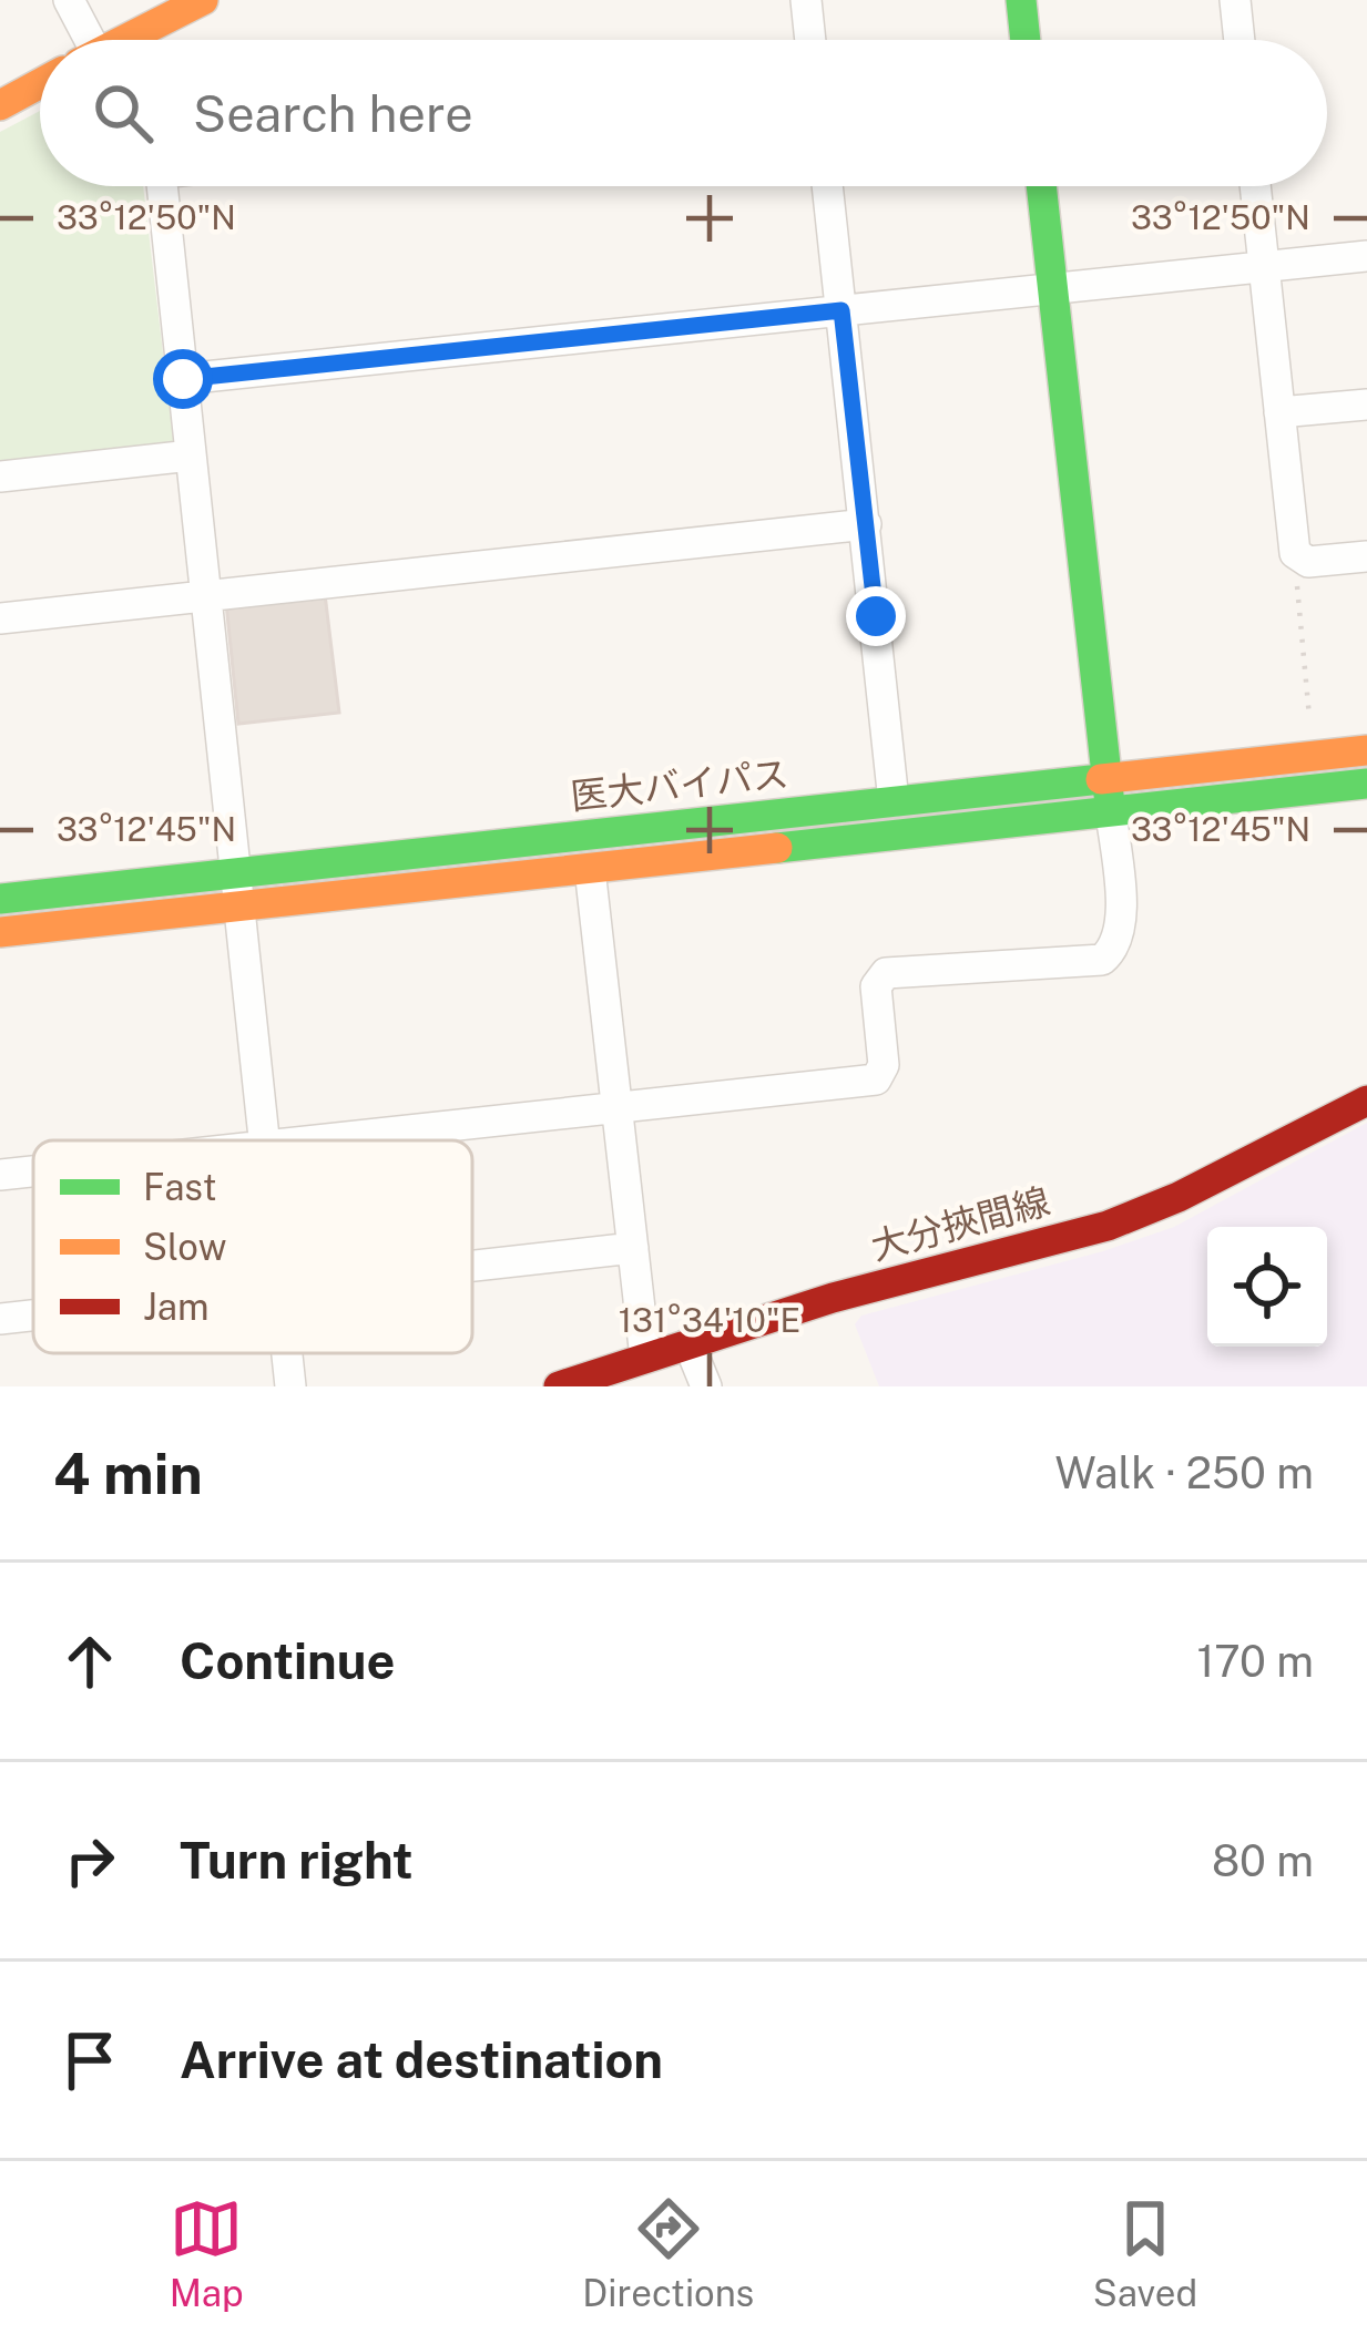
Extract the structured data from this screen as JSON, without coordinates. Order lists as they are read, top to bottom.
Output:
{
  "streets": {
    "main road": ["医大バイパス", "大分挾間線"]
  },
  "legend": ["Fast", "Slow", "Jam"],
  "page": {
    "search": "Search here",
    "heading": ["4 min", "Walk · 250 m"],
    "list": [
      ["Continue", "170 m"],
      ["Turn right", "80 m"],
      "Arrive at destination"
    ],
    "nav": ["Map", "Directions", "Saved"]
  },
  "coordinates": ["33°12'50\"N", "33°12'45\"N", "131°34'10\"E"]
}
